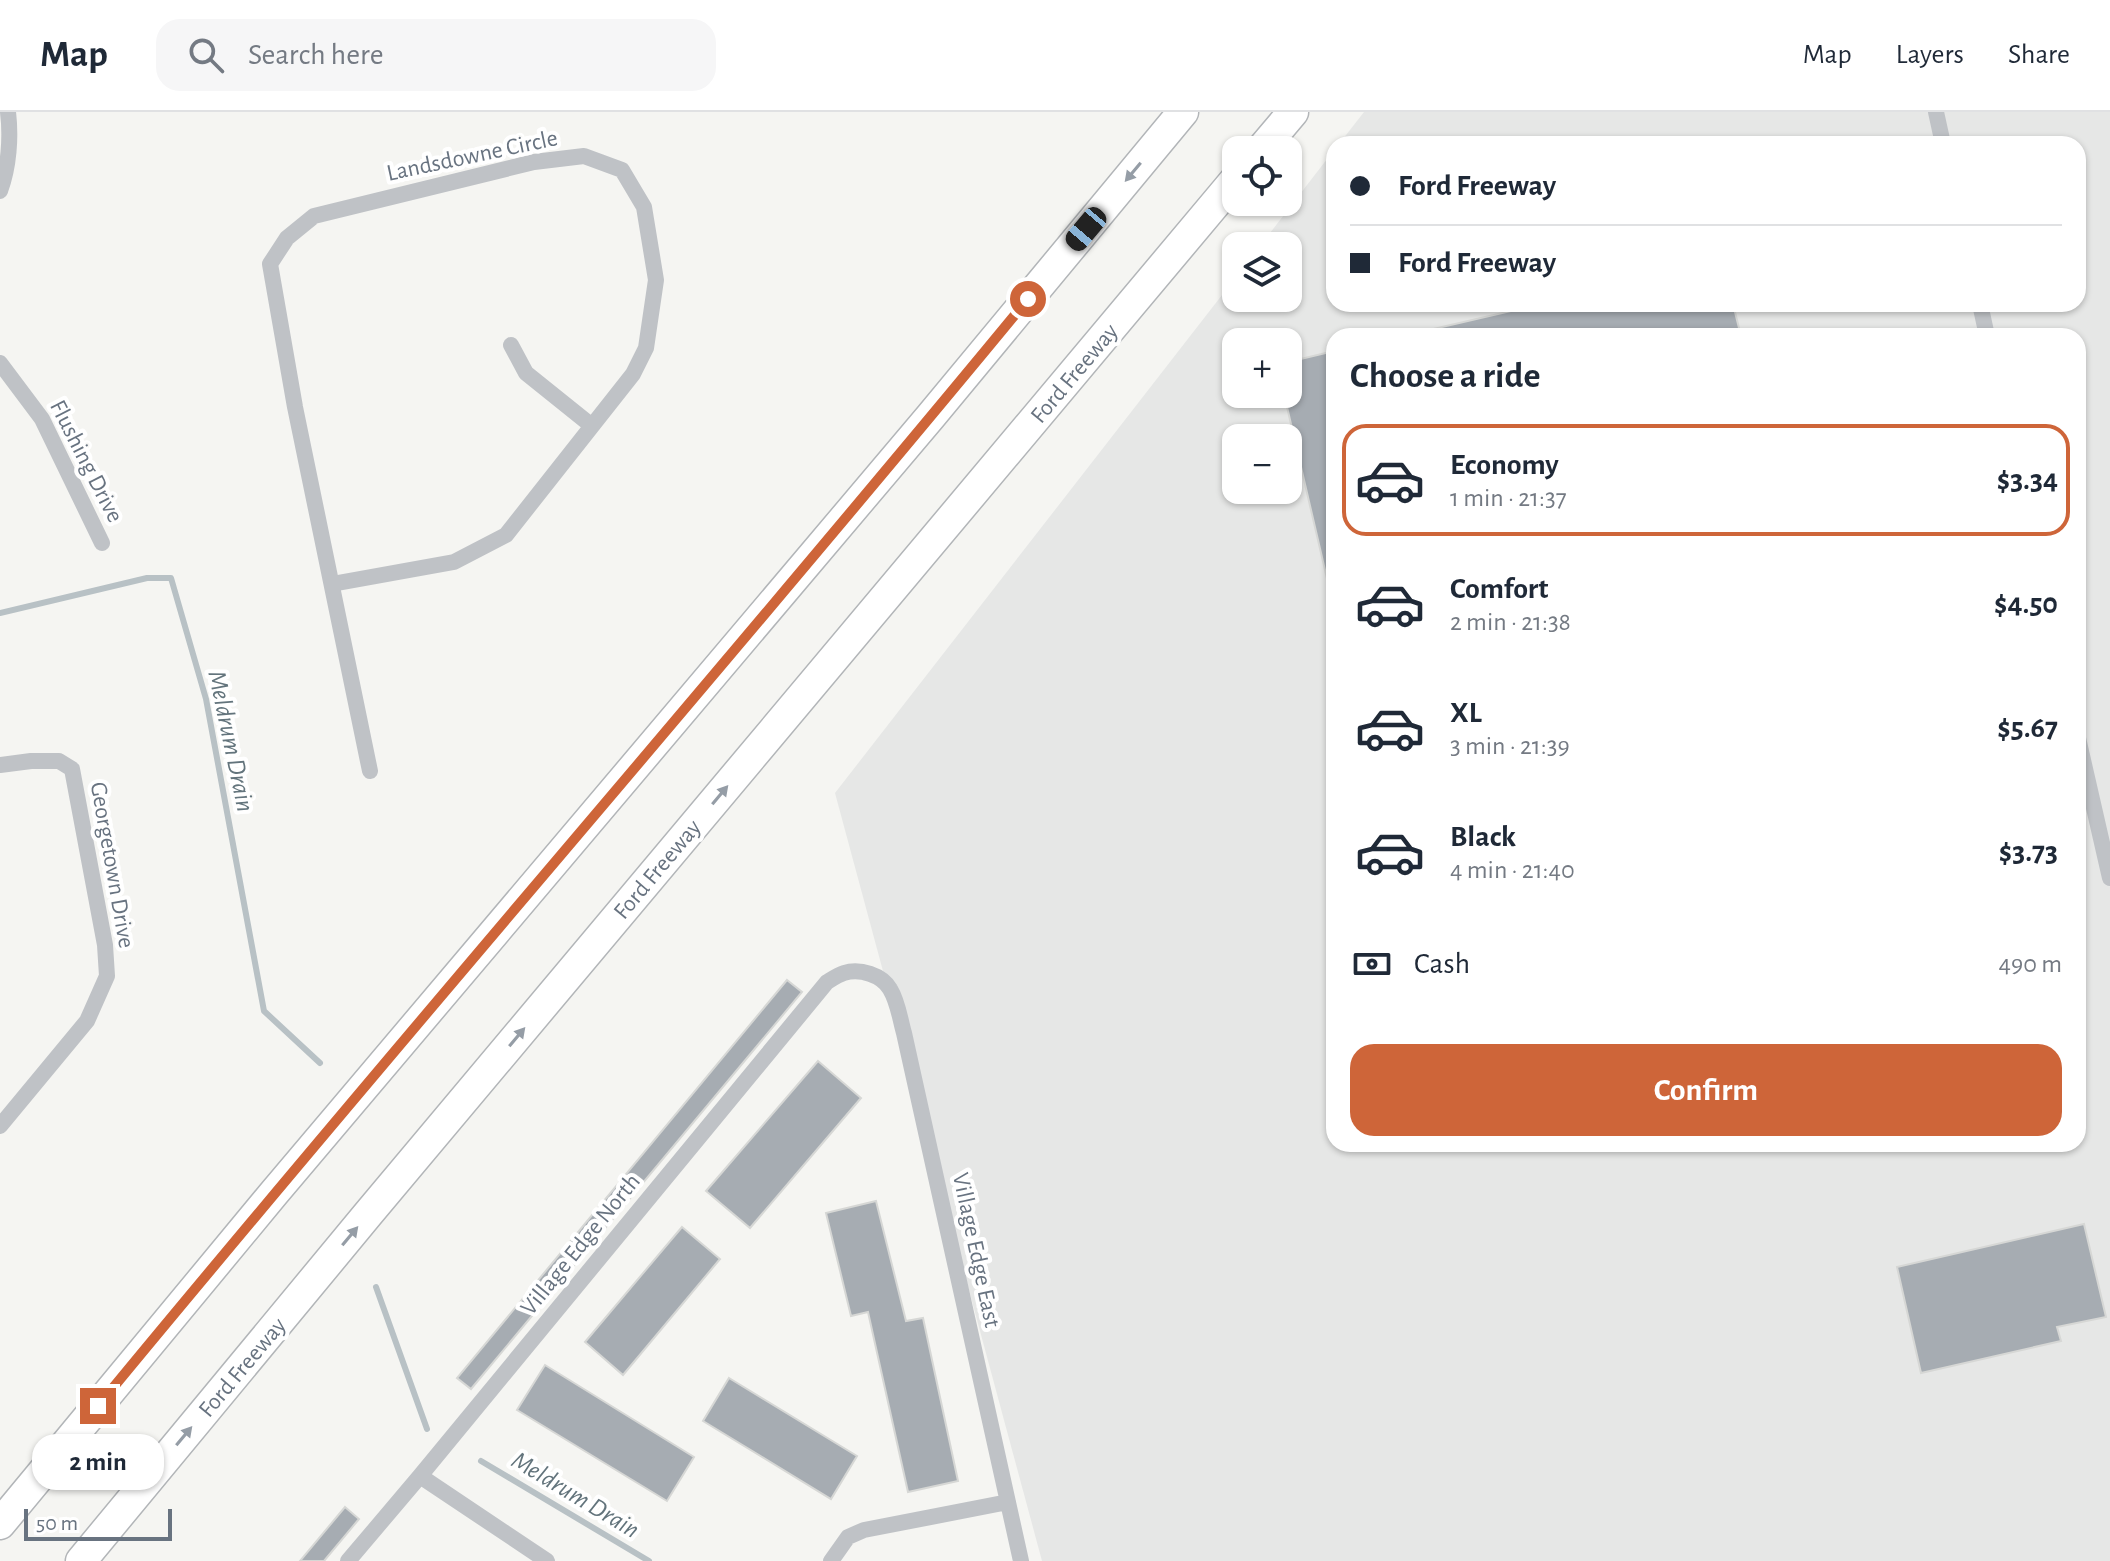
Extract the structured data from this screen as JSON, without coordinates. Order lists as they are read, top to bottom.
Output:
{
  "streets": {
    "highway": ["Ford Freeway"],
    "street": [
      "Landsdowne Circle",
      "Flushing Drive",
      "Georgetown Drive",
      "Village Edge North",
      "Village Edge East"
    ]
  },
  "crossings": [
    ["Village Edge North", "Village Edge East"]
  ],
  "water": ["Meldrum Drain"],
  "scale_bar": "50 m",
  "page": {
    "header": "Map",
    "search": "Search here",
    "nav": ["Map", "Layers", "Share"],
    "map_buttons": ["+", "−"],
    "banner": ["Ford Freeway", "Ford Freeway"],
    "heading": "Choose a ride",
    "list": [
      {
        "name": "Economy",
        "note": "1 min · 21:37",
        "value": "$3.34"
      },
      {
        "name": "Comfort",
        "note": "2 min · 21:38",
        "value": "$4.50"
      },
      {
        "name": "XL",
        "note": "3 min · 21:39",
        "value": "$5.67"
      },
      {
        "name": "Black",
        "note": "4 min · 21:40",
        "value": "$3.73"
      }
    ],
    "pay": ["Cash", "490 m"],
    "buttons": "Confirm",
    "bubble": "2 min",
    "scale": "50 m"
  }
}
